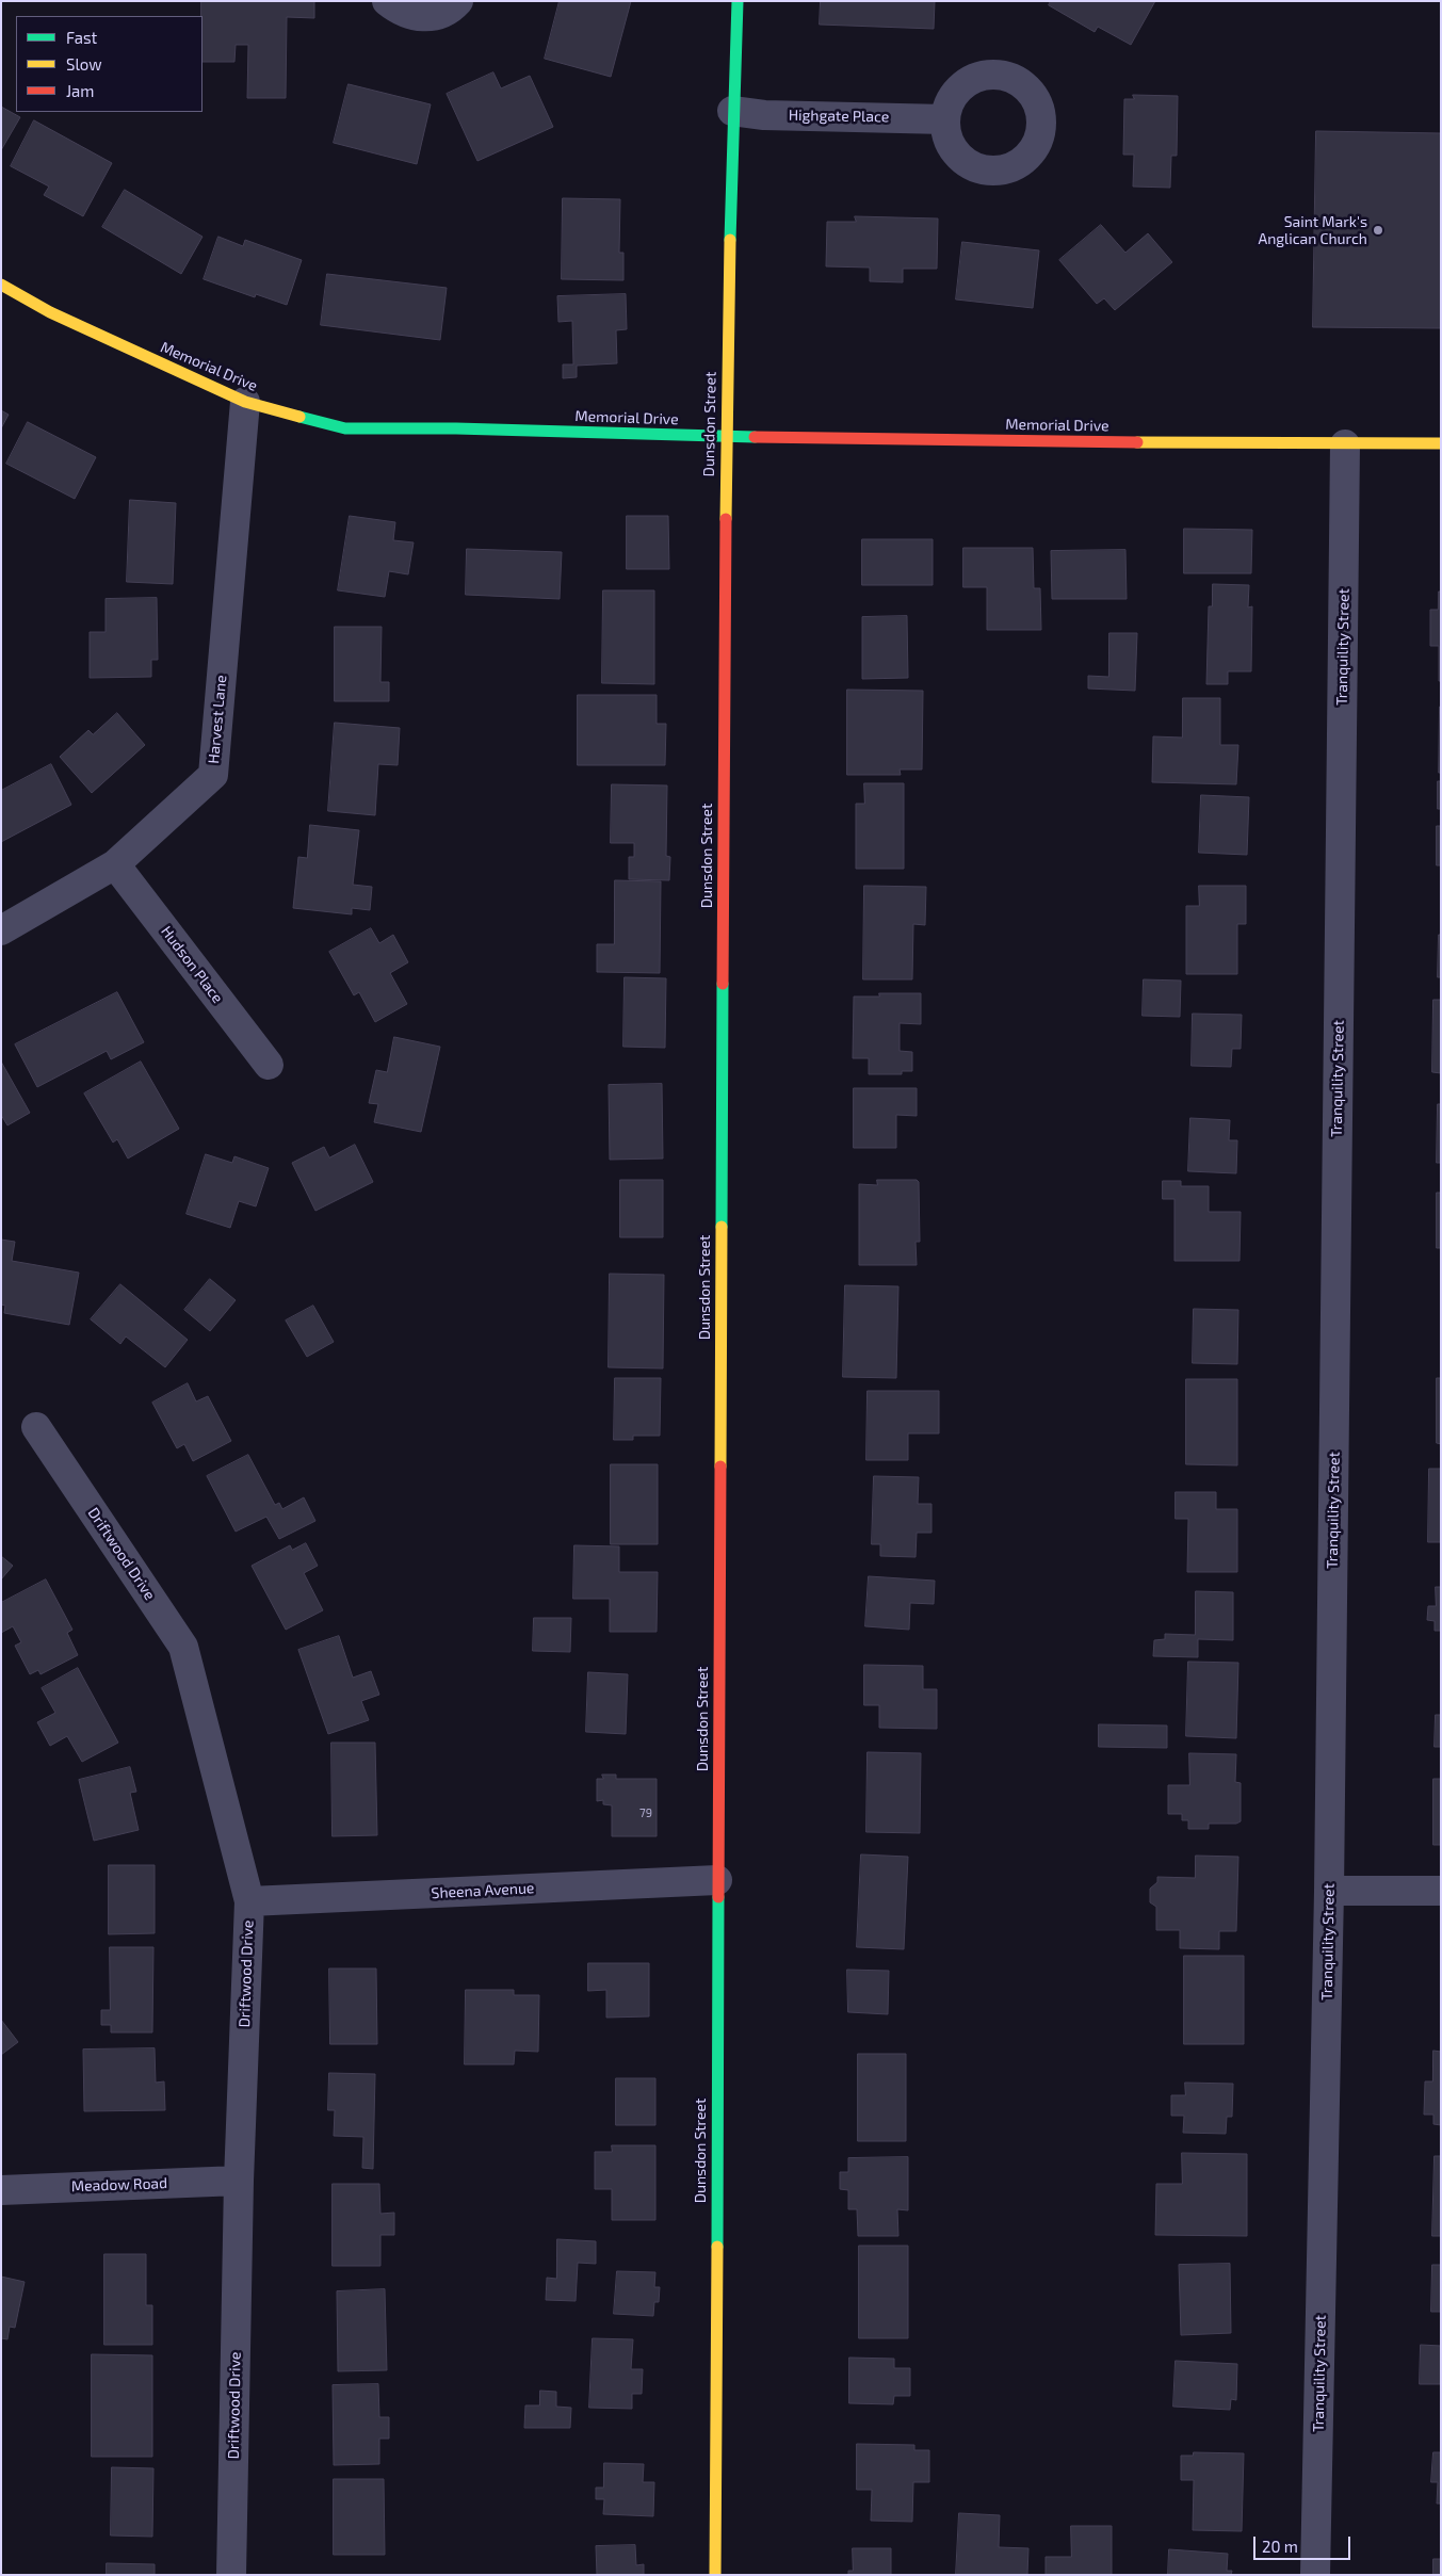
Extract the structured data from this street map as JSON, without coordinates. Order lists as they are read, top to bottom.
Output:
{
  "streets": {
    "main road": ["Memorial Drive", "Dunsdon Street"],
    "street": [
      "Highgate Place",
      "Tranquility Street",
      "Harvest Lane",
      "Hudson Place",
      "Driftwood Drive",
      "Sheena Avenue",
      "Meadow Road"
    ]
  },
  "crossings": [
    ["Highgate Place", "Dunsdon Street"],
    ["Memorial Drive", "Dunsdon Street"],
    ["Memorial Drive", "Tranquility Street"],
    ["Memorial Drive", "Harvest Lane"],
    ["Dunsdon Street", "Sheena Avenue"],
    ["Harvest Lane", "Hudson Place"],
    ["Driftwood Drive", "Sheena Avenue"],
    ["Driftwood Drive", "Meadow Road"]
  ],
  "places": ["Saint Mark's Anglican Church"],
  "house_numbers": ["79"],
  "legend": ["Fast", "Slow", "Jam"],
  "scale_bar": "20 m"
}
